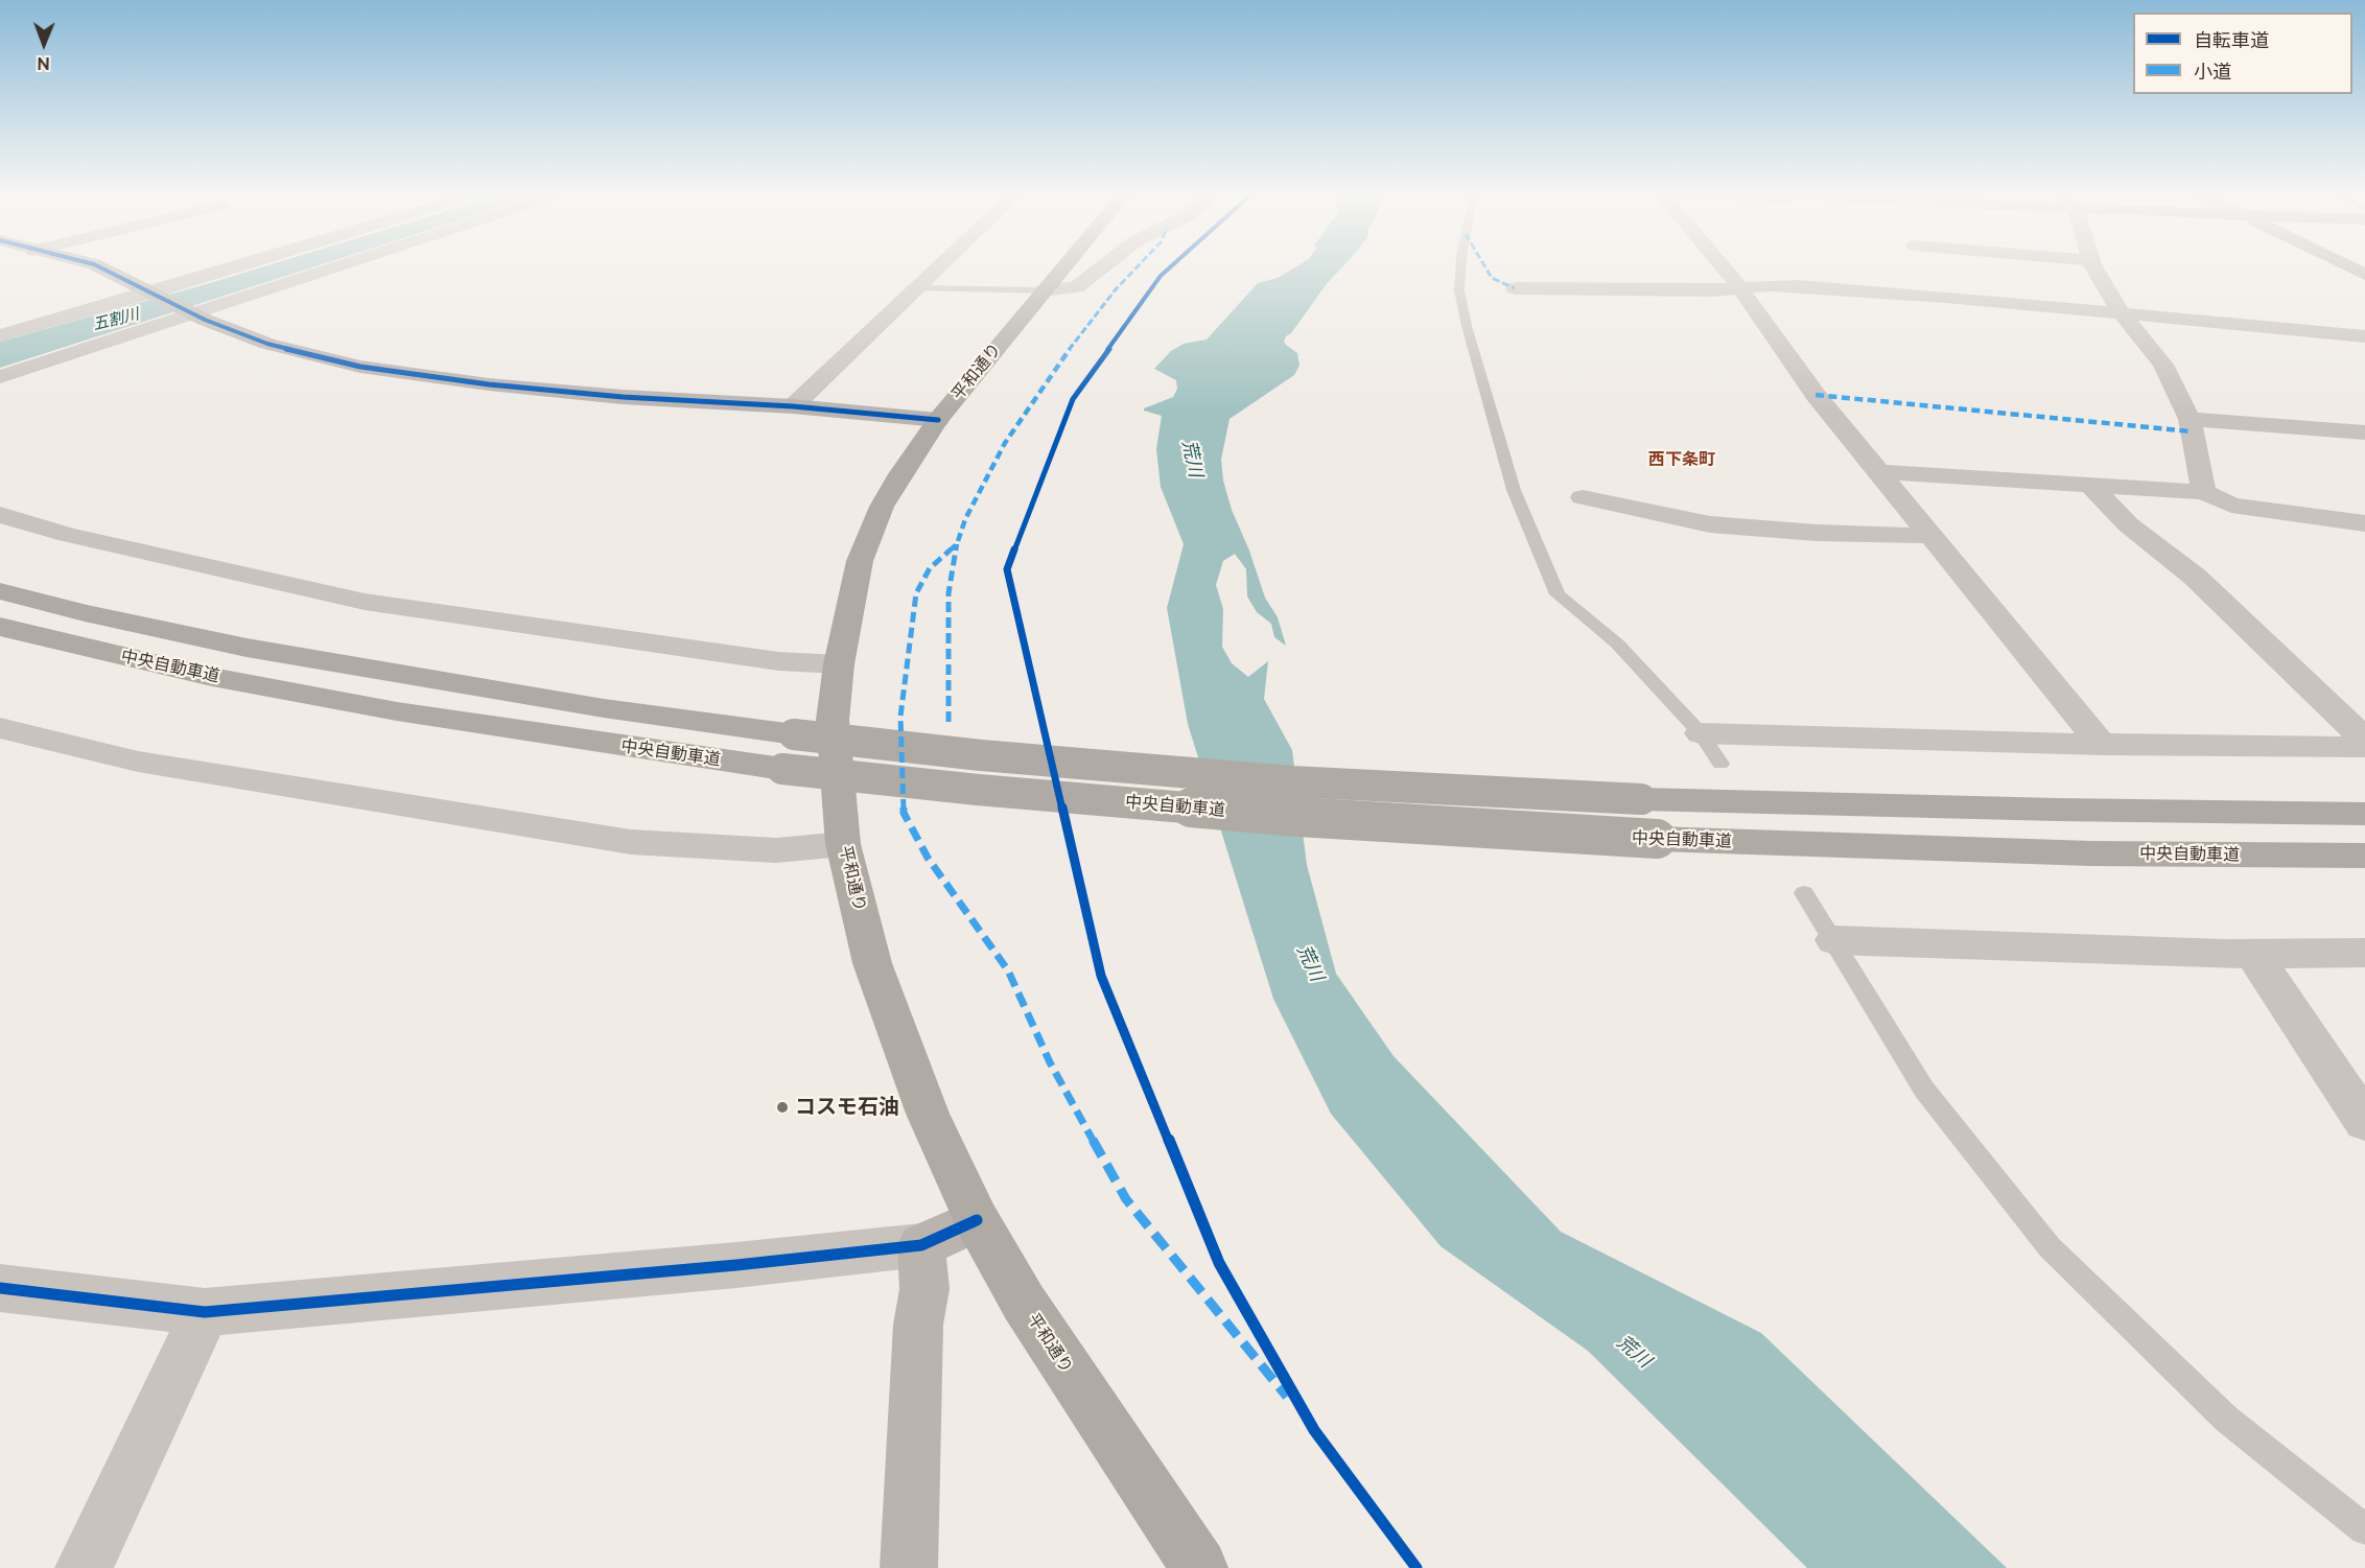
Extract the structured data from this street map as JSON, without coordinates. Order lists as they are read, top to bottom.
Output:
{
  "streets": {
    "highway": ["平和通り", "中央自動車道"]
  },
  "districts": ["西下条町"],
  "water": ["五割川", "荒川"],
  "places": ["コスモ石油"],
  "legend": ["自転車道", "小道"],
  "north": "bottom"
}
